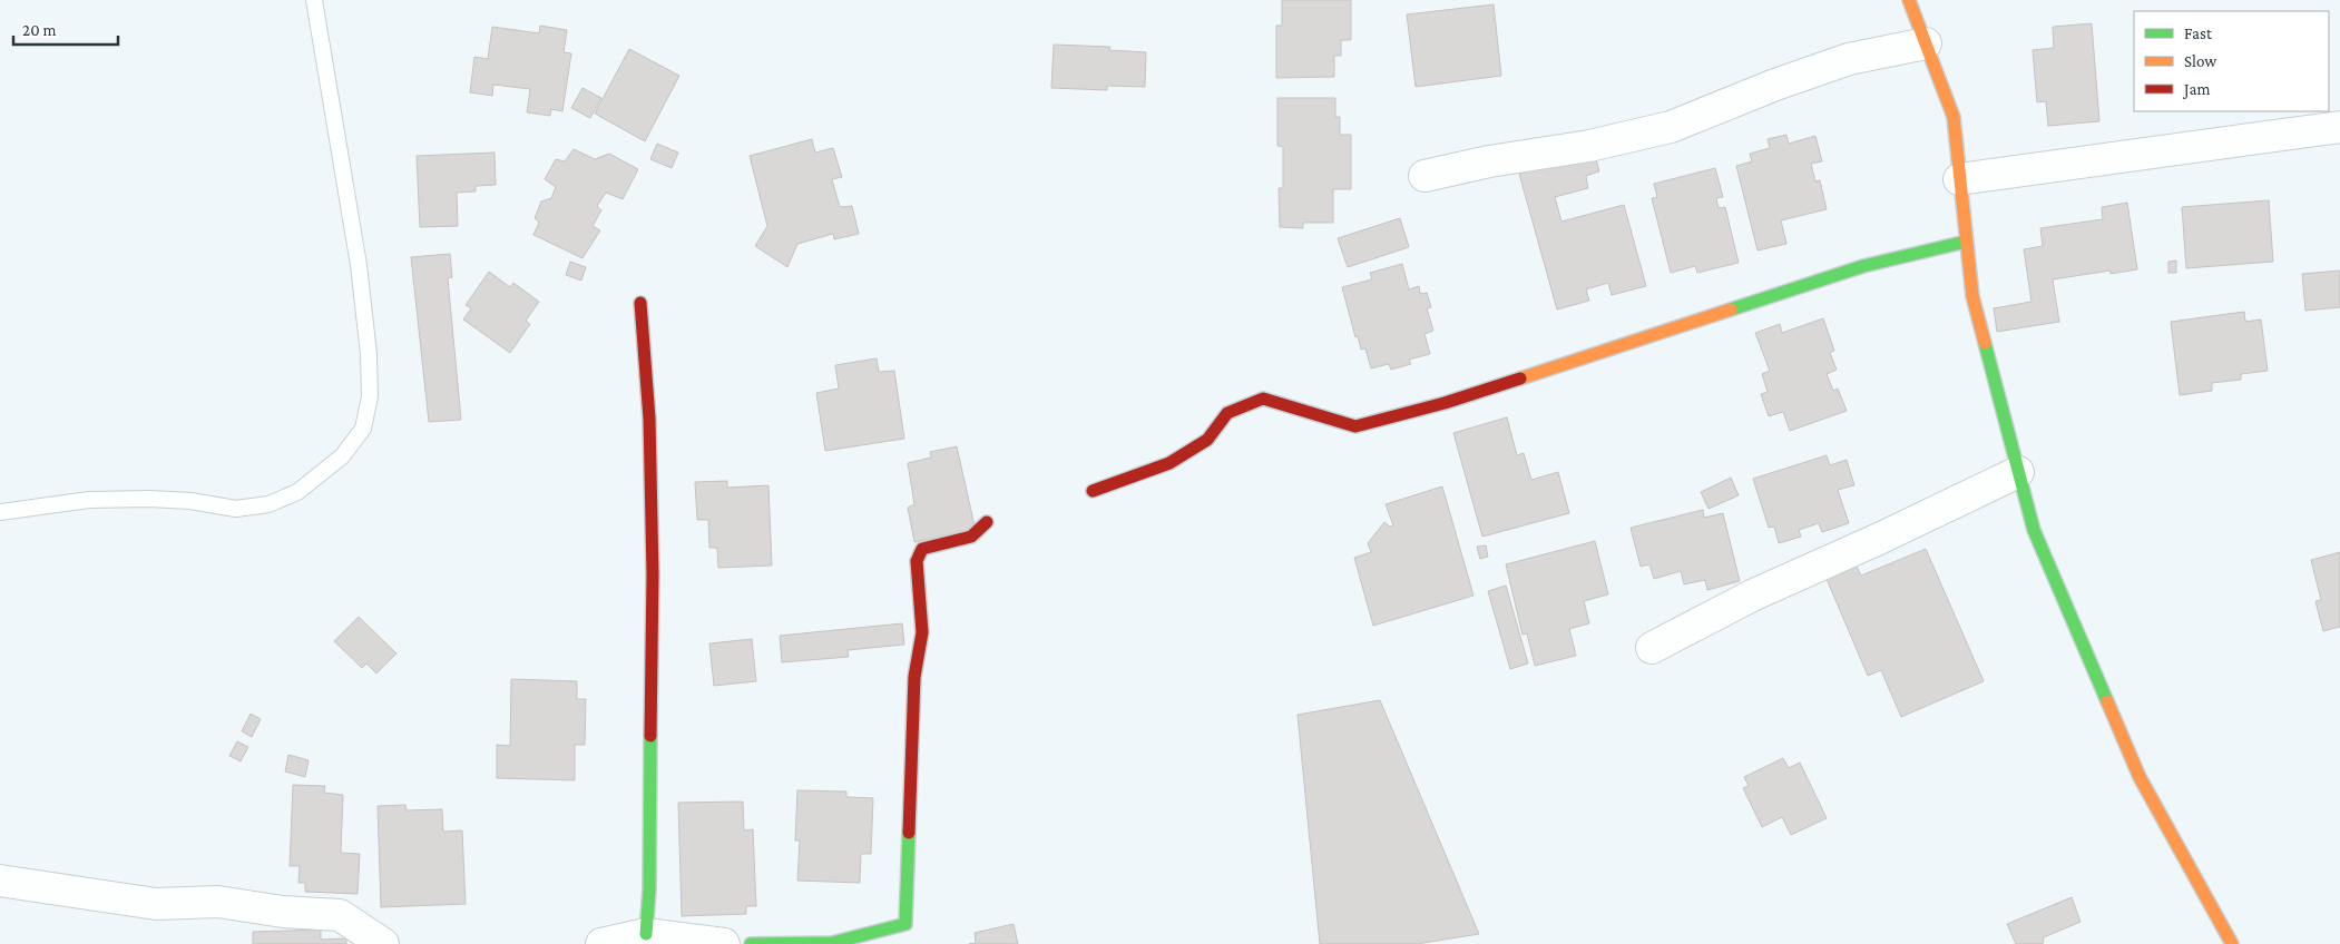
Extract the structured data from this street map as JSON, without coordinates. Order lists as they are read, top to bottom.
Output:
{
  "legend": ["Fast", "Slow", "Jam"],
  "scale_bar": "20 m"
}
